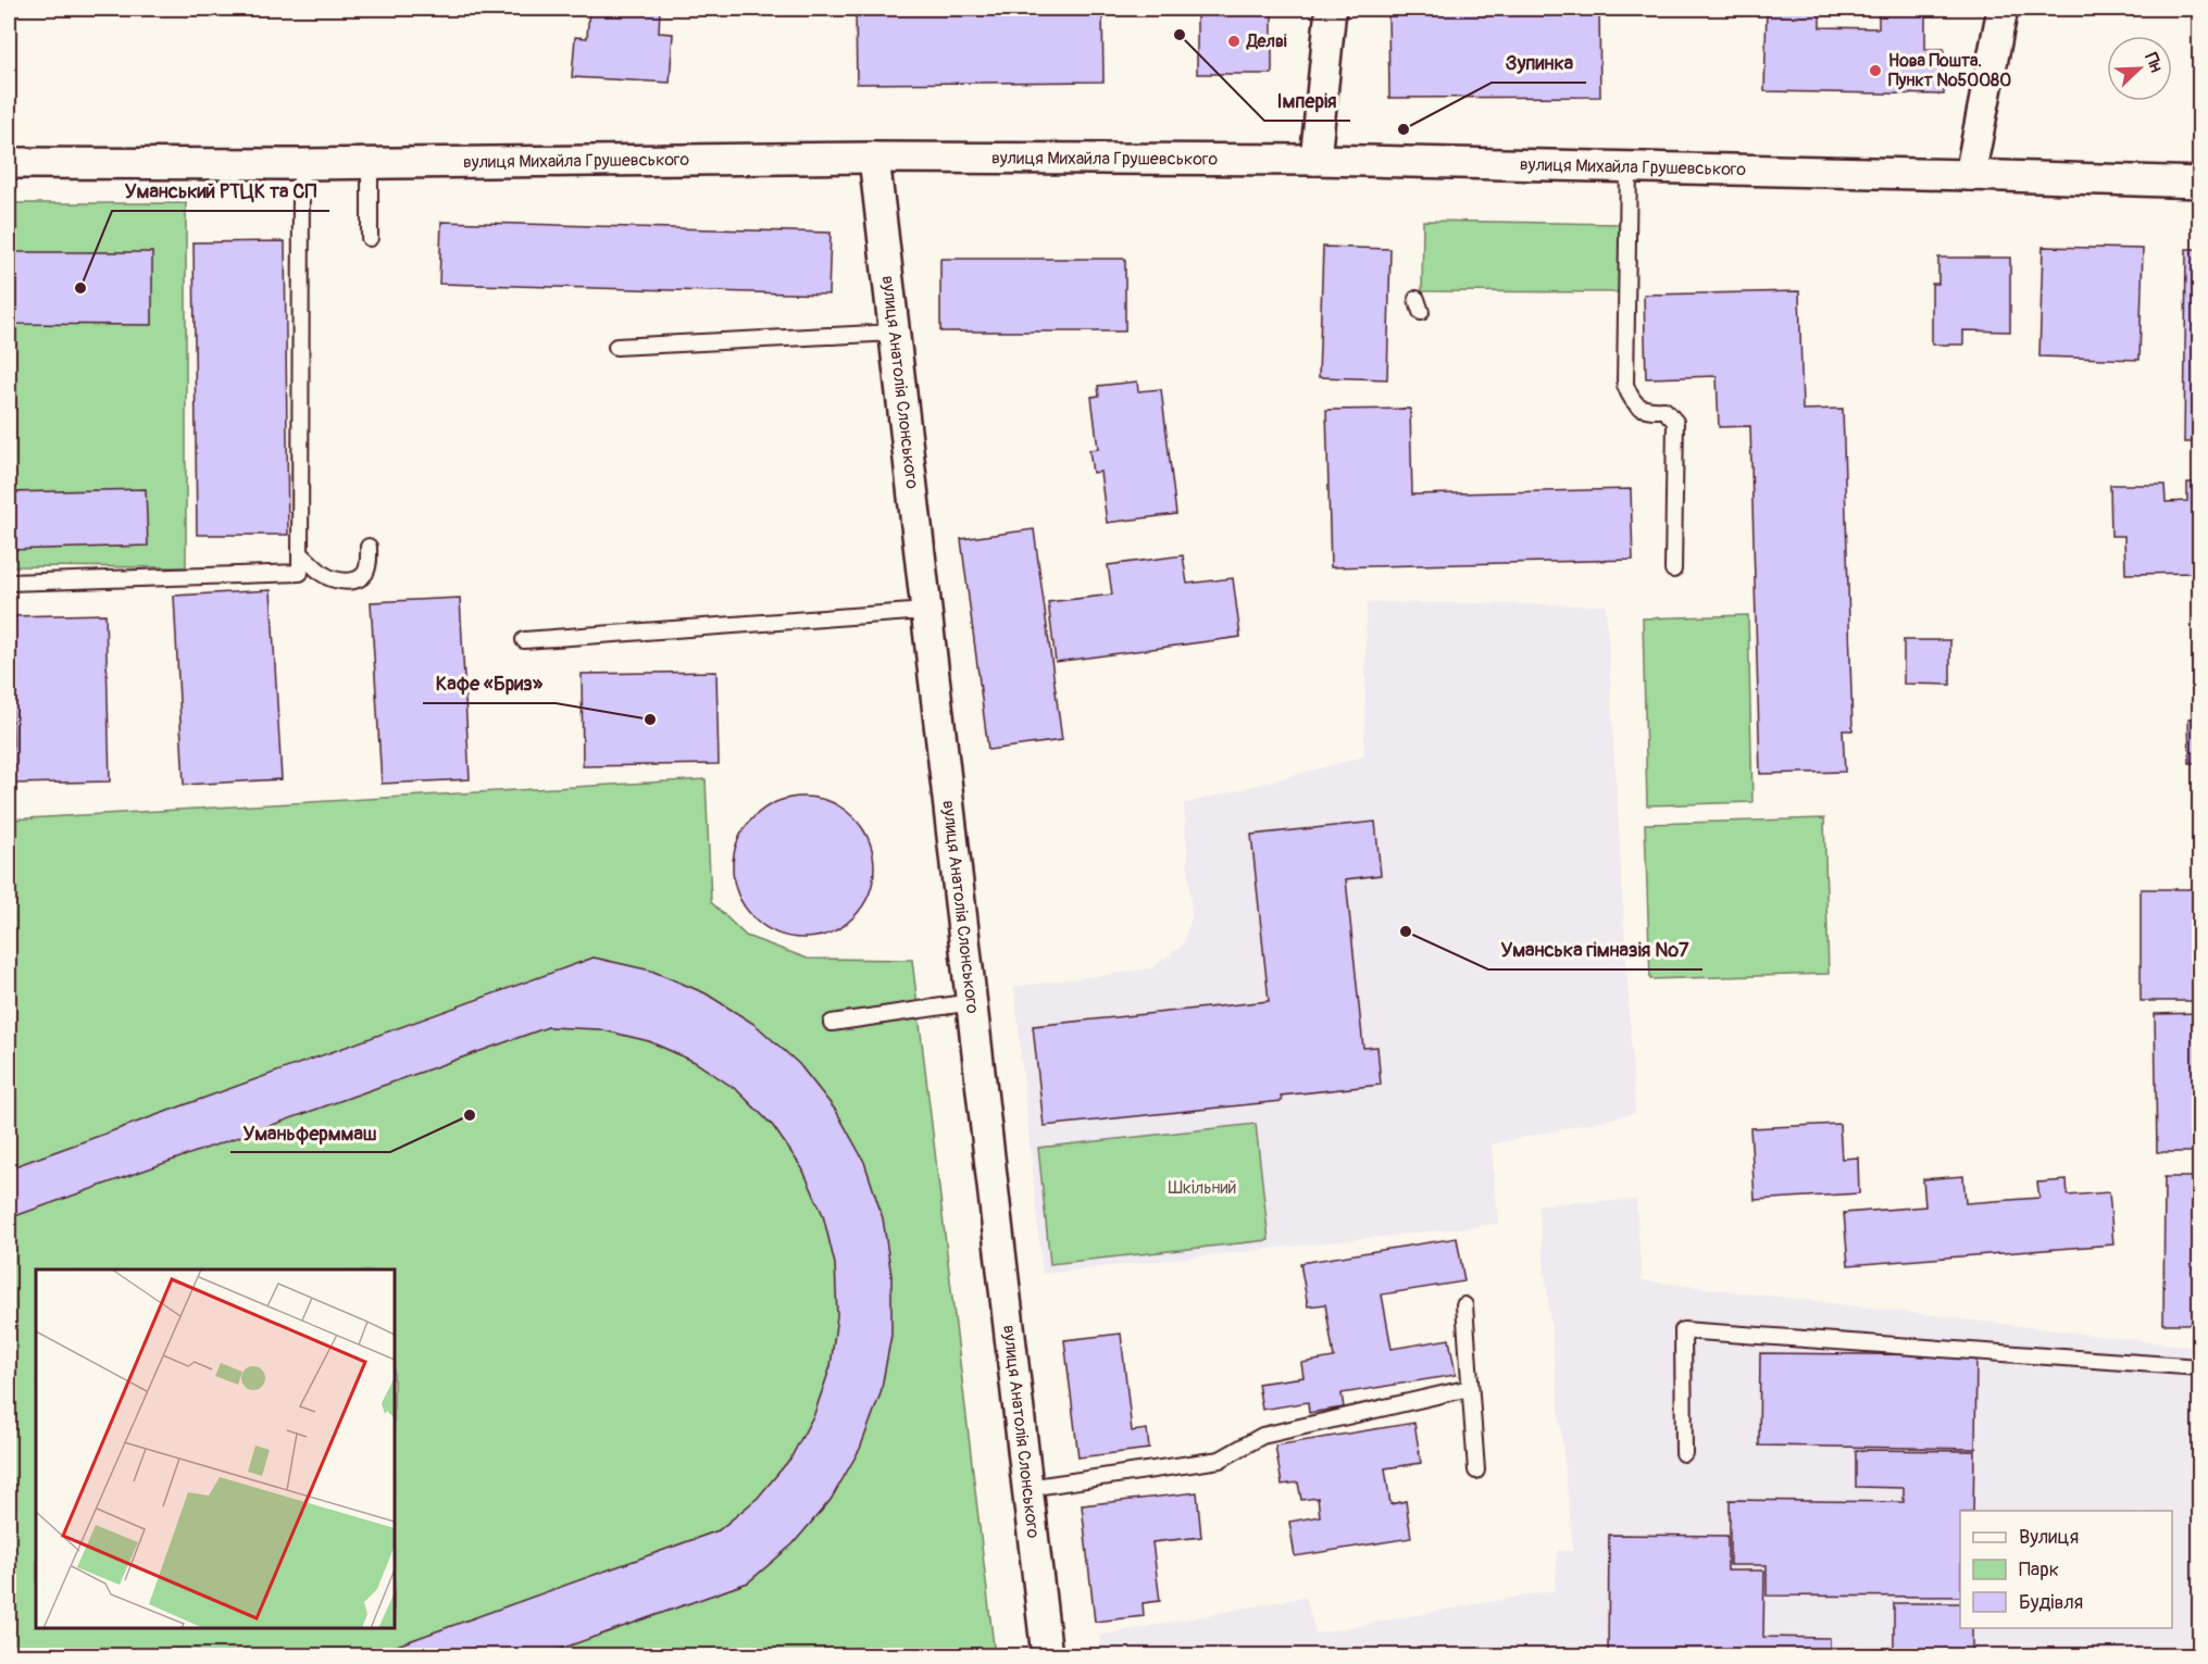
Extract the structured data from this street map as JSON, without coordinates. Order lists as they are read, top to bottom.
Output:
{
  "streets": {
    "street": ["вулиця Михайла Грушевського", "вулиця Анатолія Слонського"]
  },
  "crossings": [
    ["вулиця Михайла Грушевського", "вулиця Анатолія Слонського"]
  ],
  "parks": ["Шкільний"],
  "places": [
    "Імперія",
    "Делві",
    "Нова Пошта. Пункт №50080",
    "Зупинка",
    "Уманський РТЦК та СП",
    "Кафе «Бриз»",
    "Уманська гімназія №7",
    "Уманьферммаш"
  ],
  "legend": ["Вулиця", "Парк", "Будівля"],
  "north": "top right"
}
